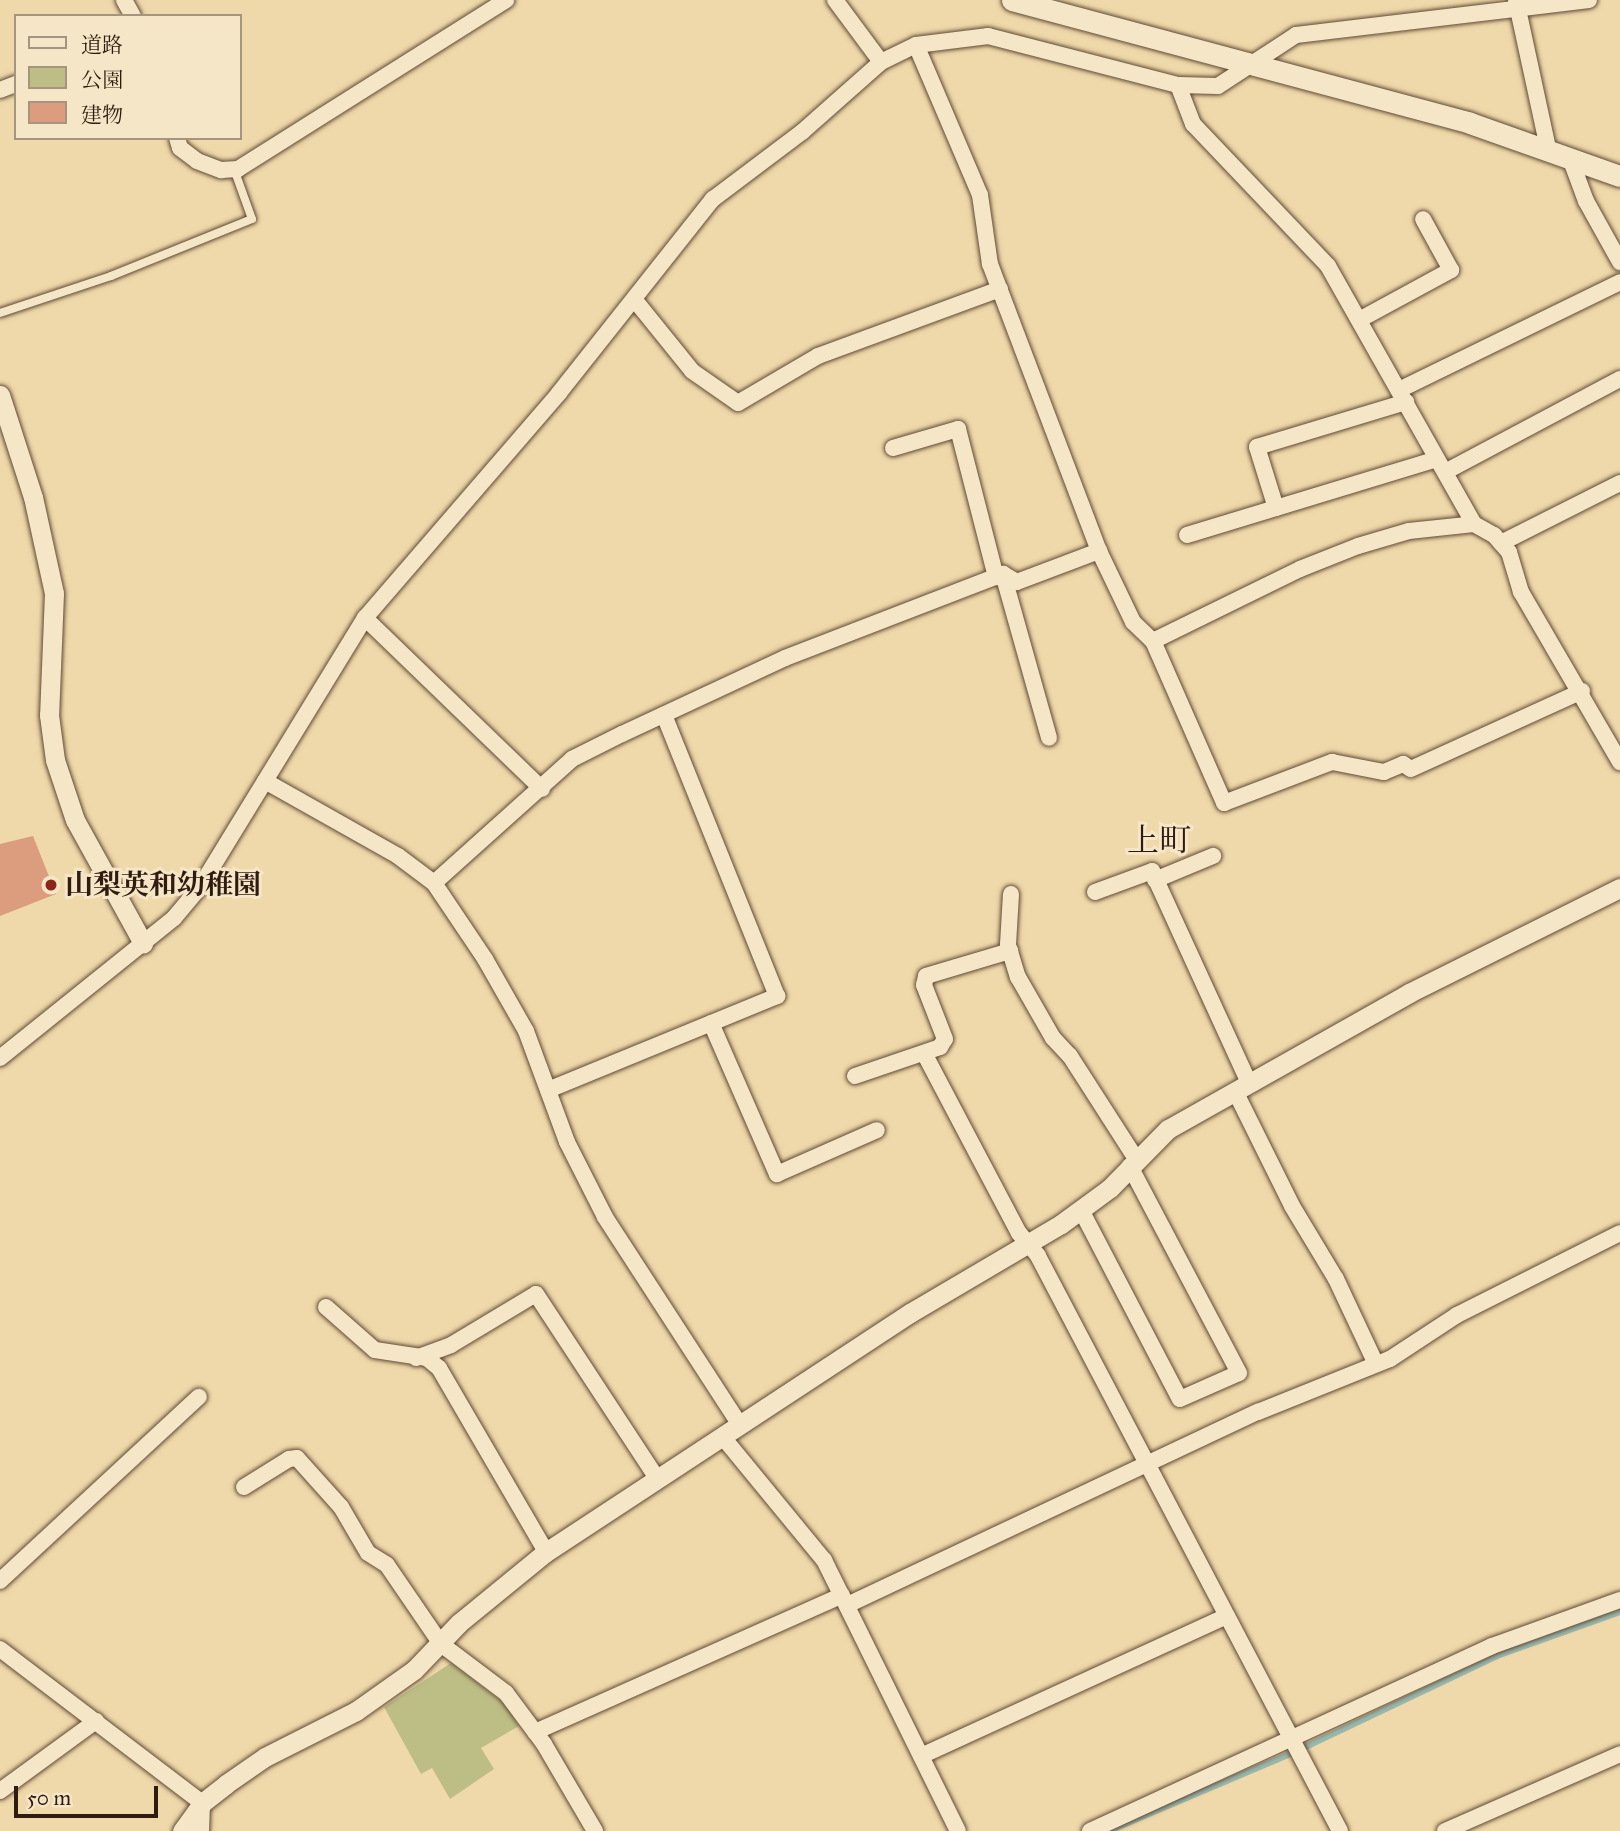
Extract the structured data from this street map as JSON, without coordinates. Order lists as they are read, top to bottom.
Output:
{
  "districts": ["上町"],
  "places": ["山梨英和幼稚園"],
  "legend": ["道路", "公園", "建物"],
  "scale_bar": "50 m"
}
